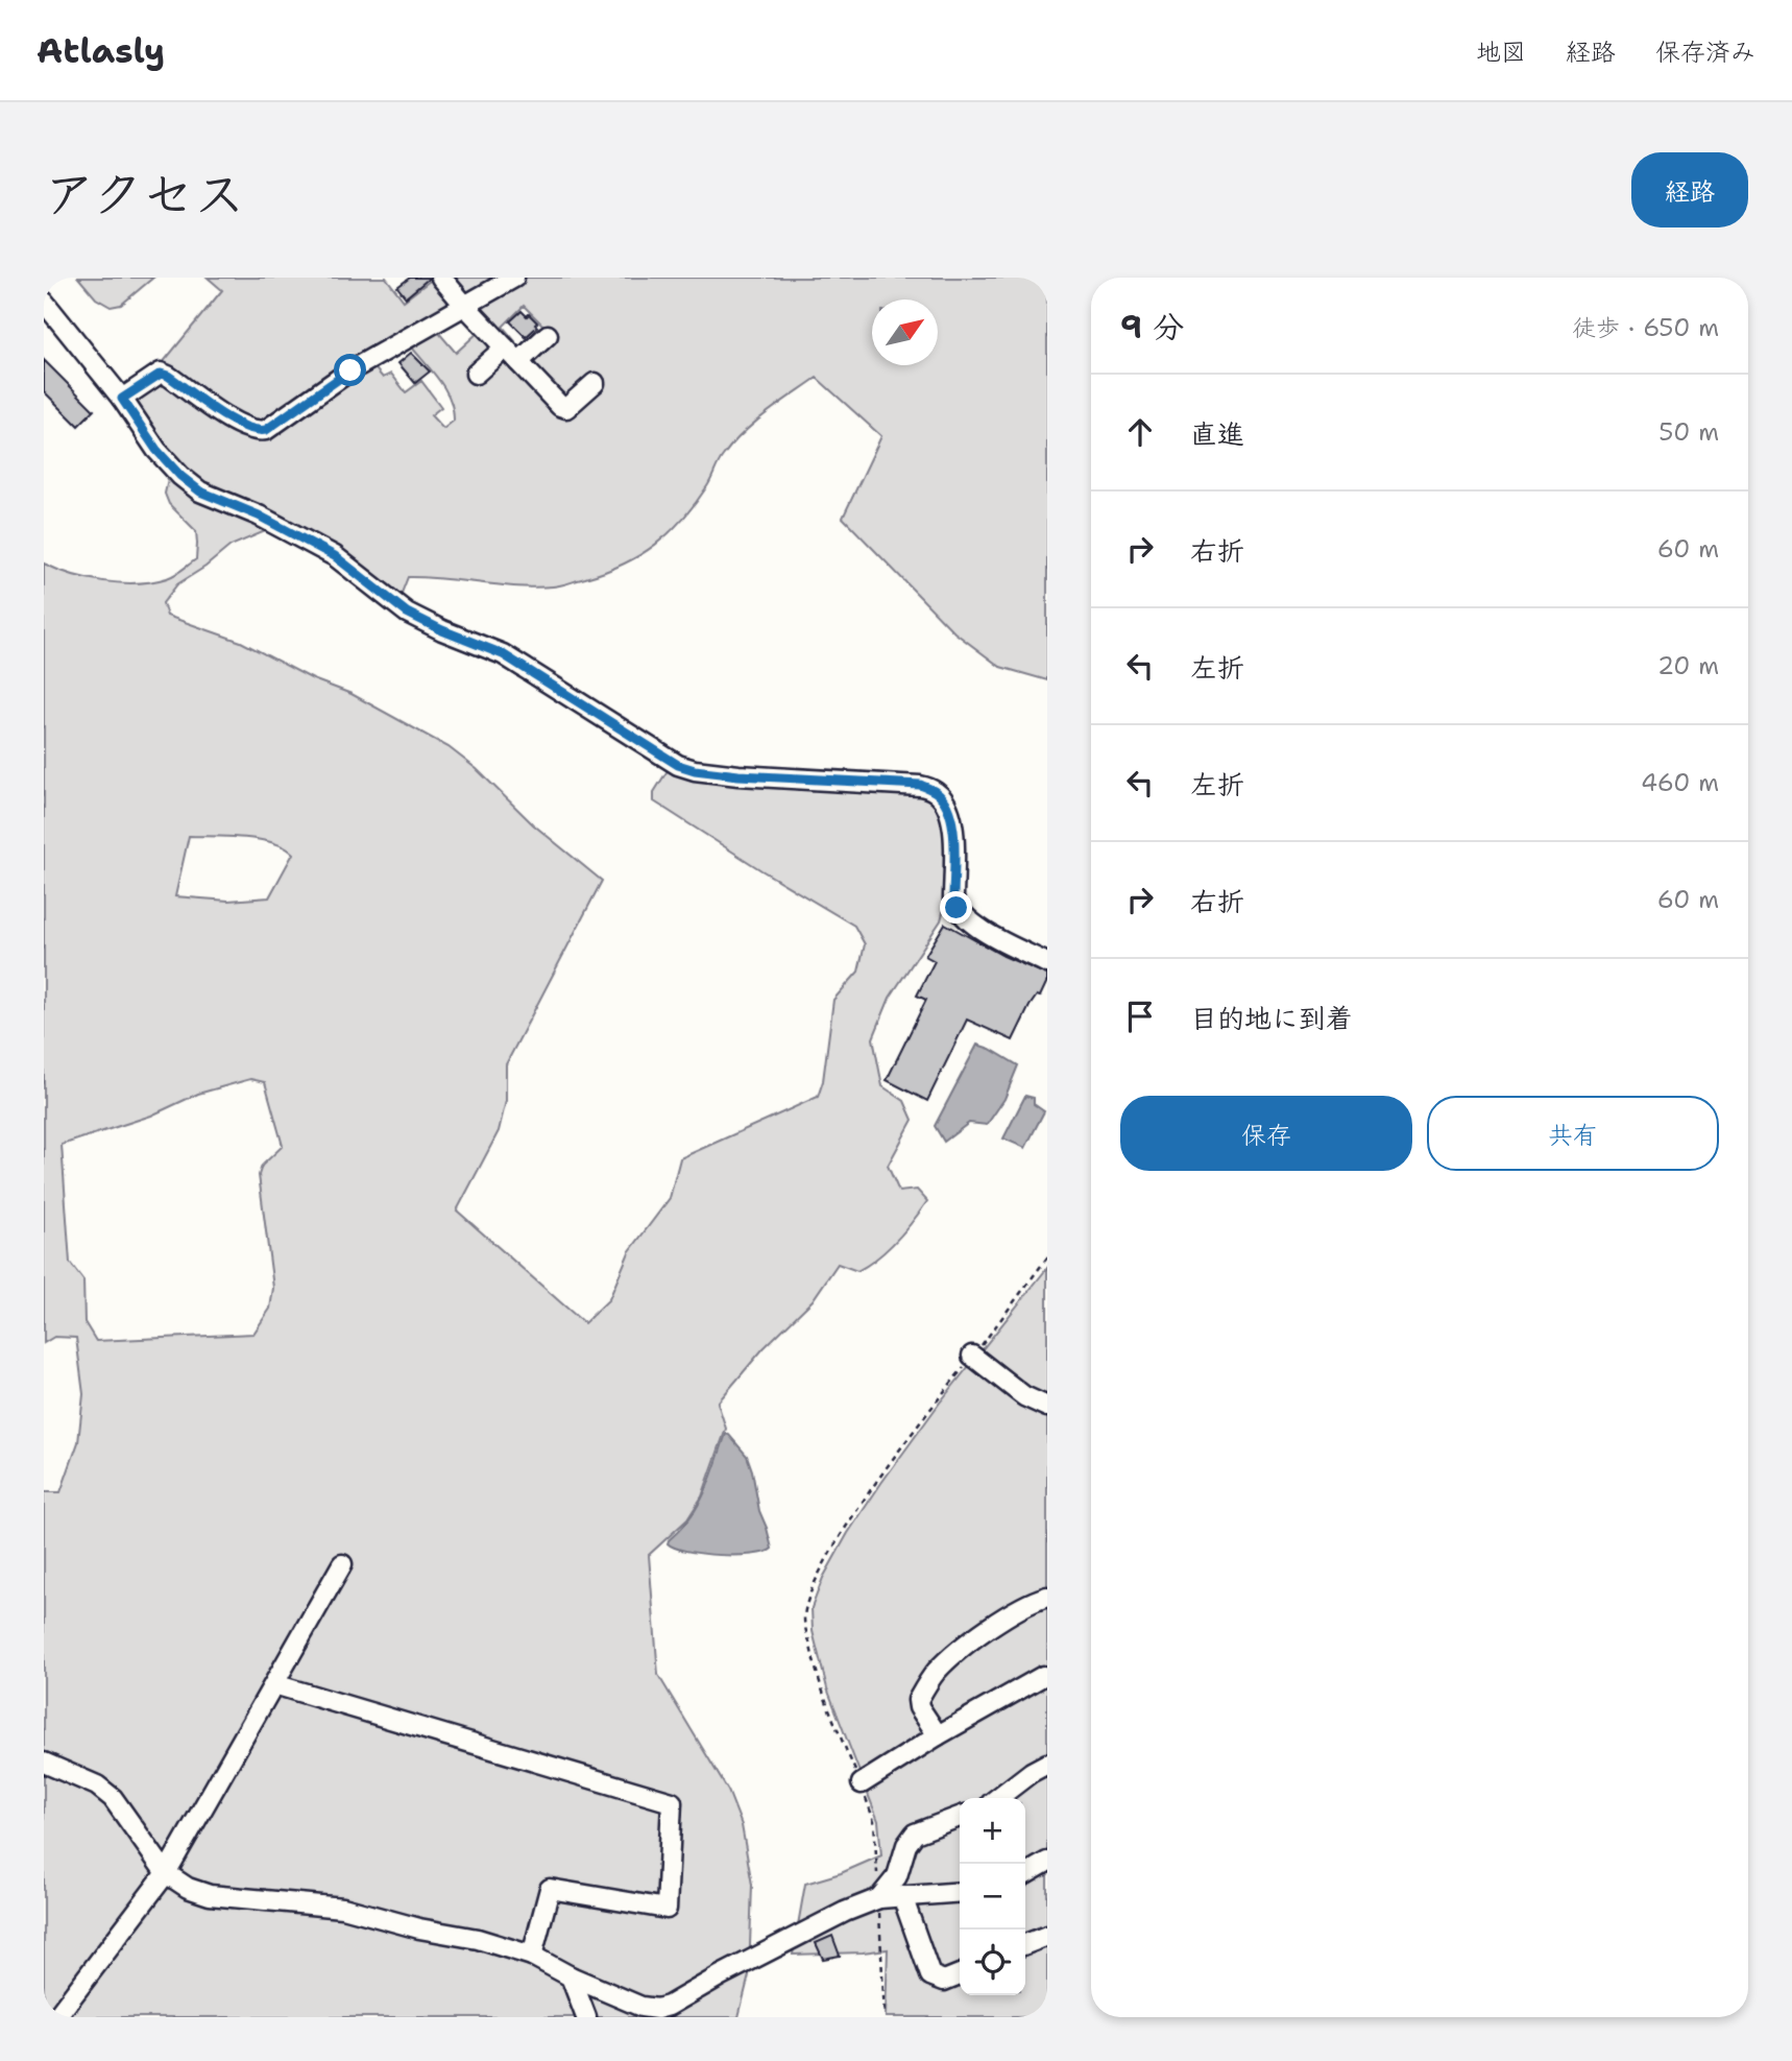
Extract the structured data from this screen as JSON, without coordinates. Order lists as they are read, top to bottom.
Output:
{
  "north": "top right",
  "page": {
    "header": "Atlasly",
    "nav": ["地図", "経路", "保存済み"],
    "title": "アクセス",
    "buttons": [
      "経路",
      ["保存", "共有"]
    ],
    "heading": ["9 分", "徒歩 · 650 m"],
    "list": [
      ["直進", "50 m"],
      ["右折", "60 m"],
      ["左折", "20 m"],
      ["左折", "460 m"],
      ["右折", "60 m"],
      "目的地に到着"
    ],
    "map_buttons": ["+", "−"]
  }
}
